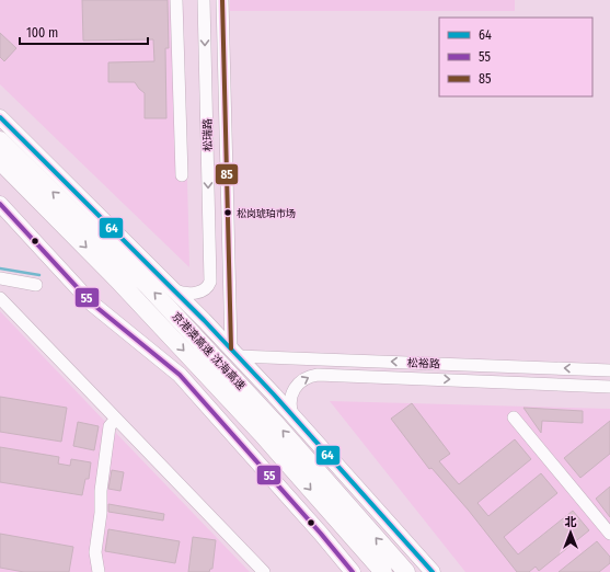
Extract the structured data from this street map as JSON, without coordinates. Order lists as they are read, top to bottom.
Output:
{
  "streets": {
    "highway": ["京港澳高速 沈海高速"],
    "street": ["松瑞路", "松裕路"]
  },
  "crossings": [
    ["松瑞路", "松裕路"]
  ],
  "places": ["松岗琥珀市场"],
  "lines": ["transit line 85", "transit line 64", "transit line 55"],
  "legend": ["64", "55", "85"],
  "scale_bar": "100 m",
  "north": "top"
}
